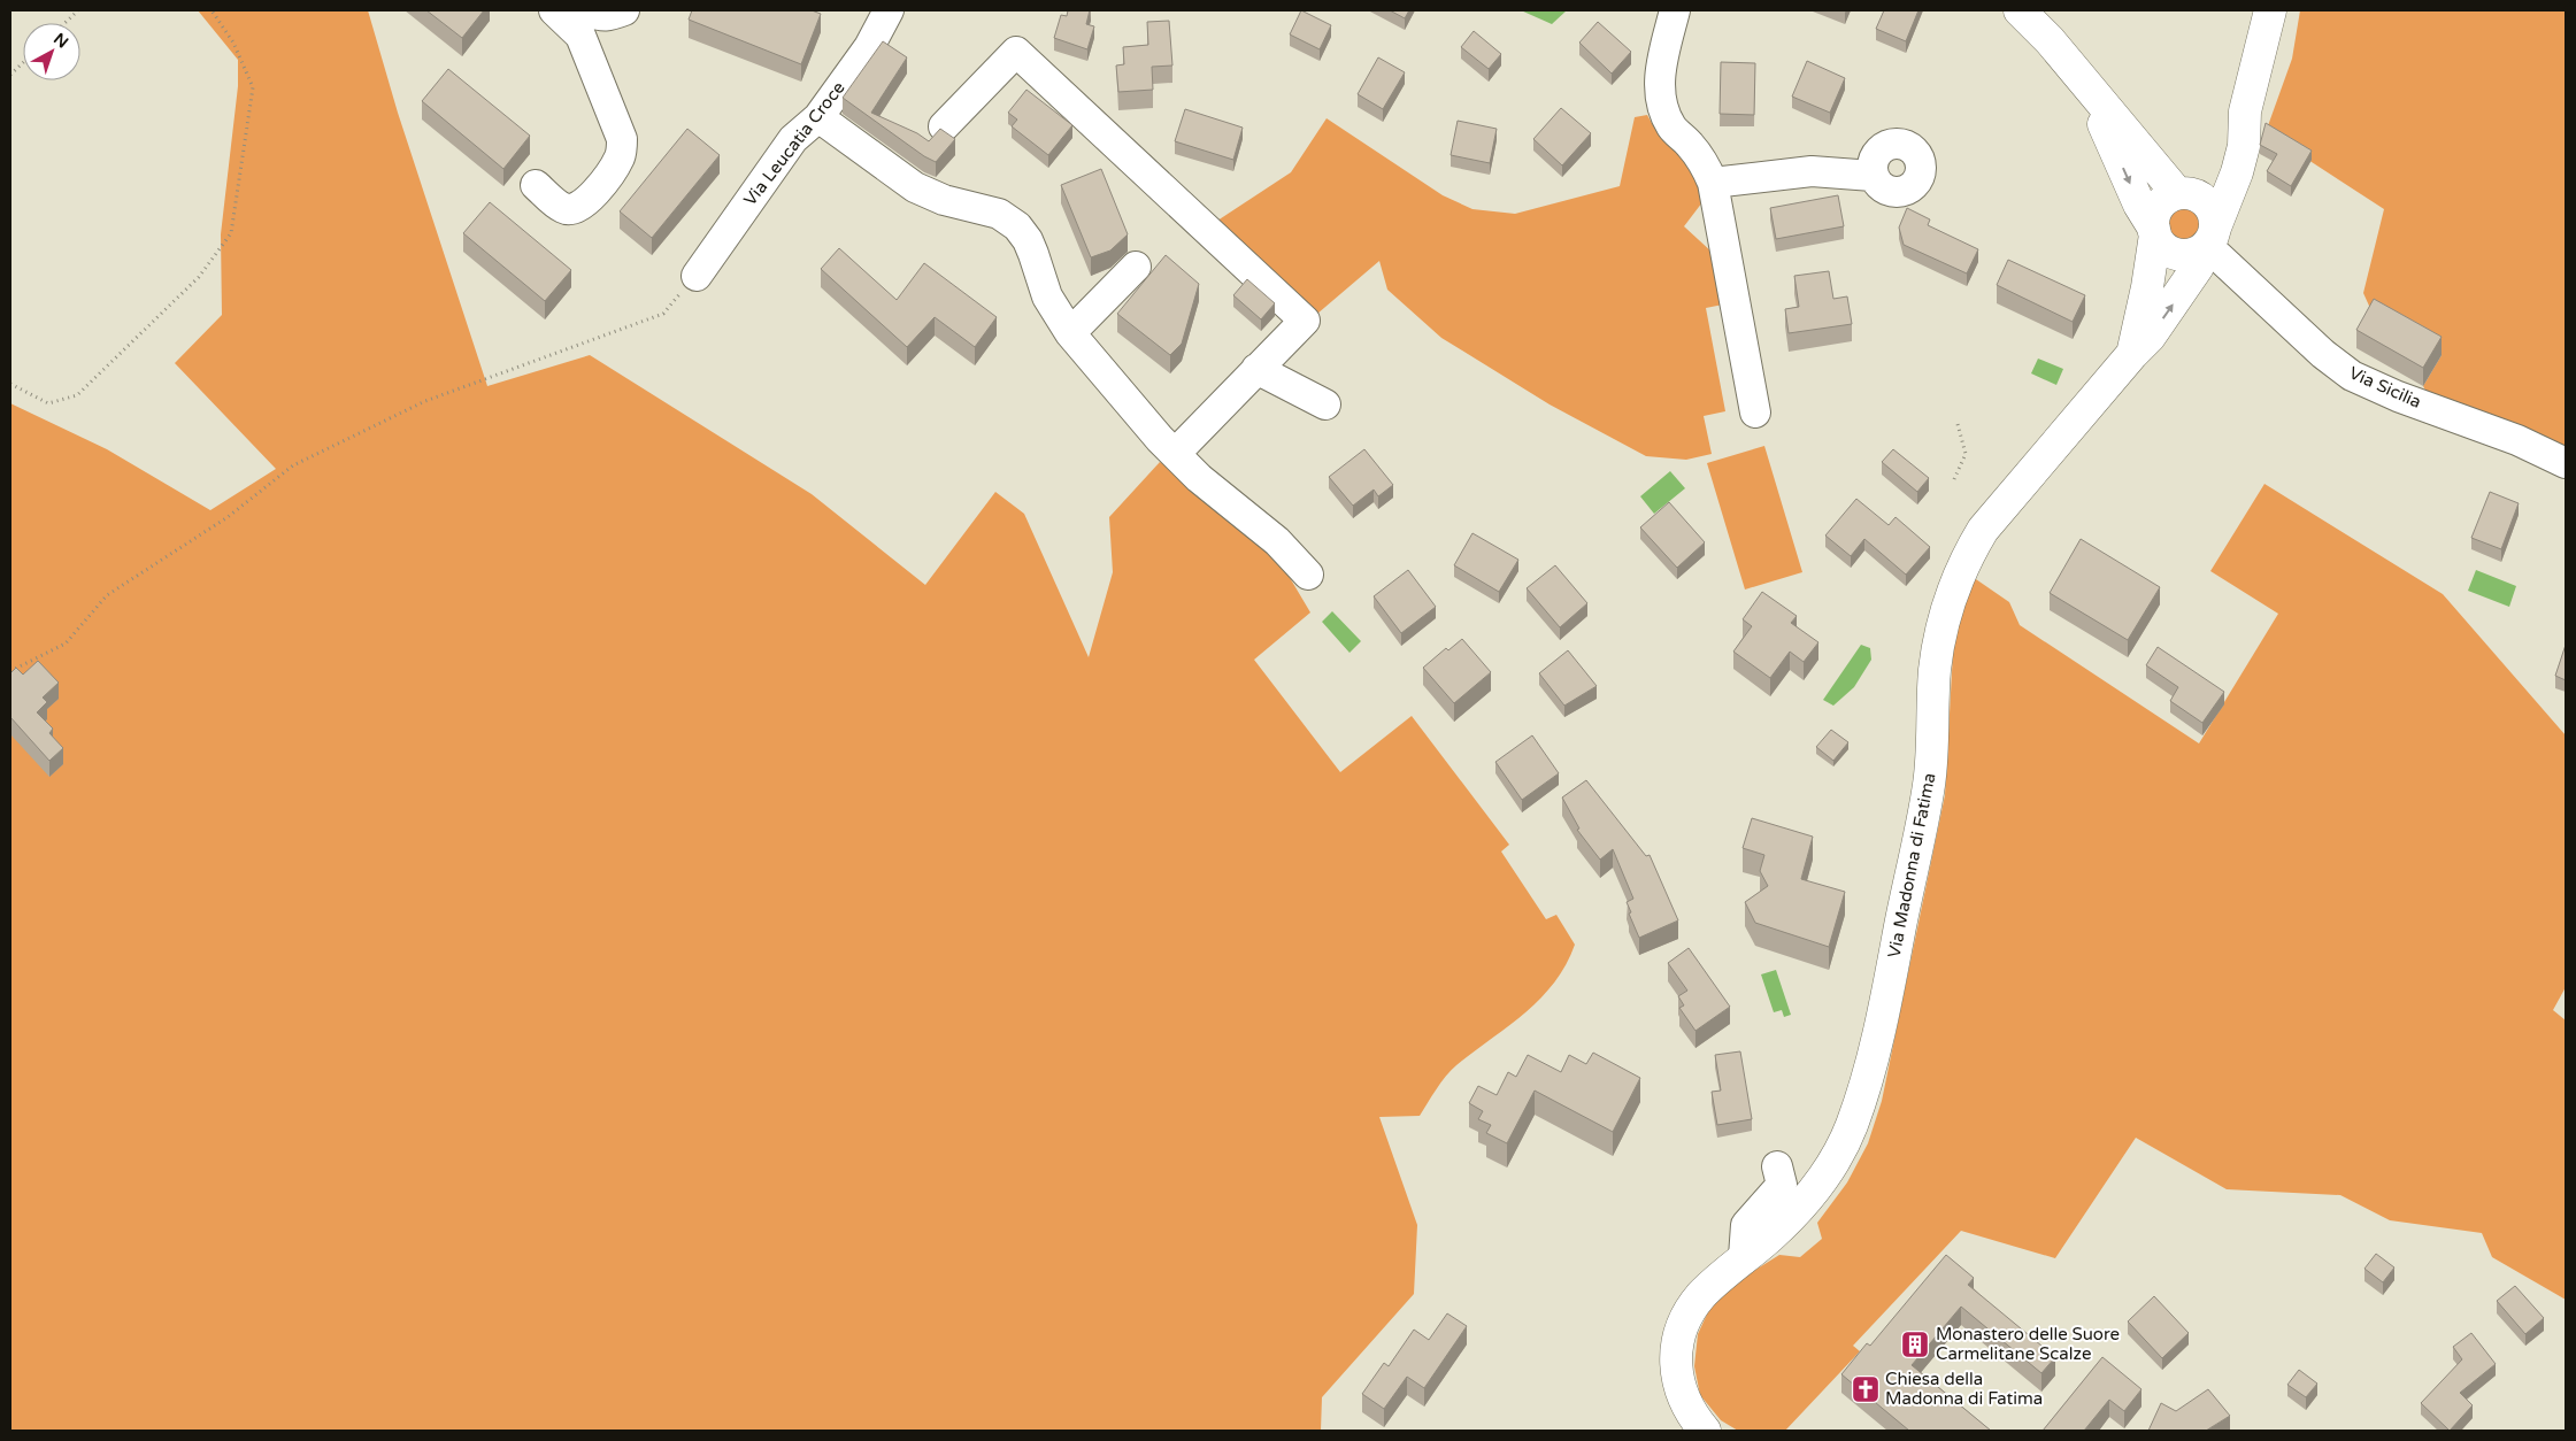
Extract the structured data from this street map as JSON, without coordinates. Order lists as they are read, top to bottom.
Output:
{
  "streets": {
    "main road": ["Via Madonna di Fatima"],
    "street": ["Via Leucatia Croce", "Via Sicilia"]
  },
  "crossings": [
    ["Via Sicilia", "Via Madonna di Fatima"]
  ],
  "places": {
    "building": ["Monastero delle Suore Carmelitane Scalze"],
    "church": ["Chiesa della Madonna di Fatima"]
  },
  "north": "top right"
}
